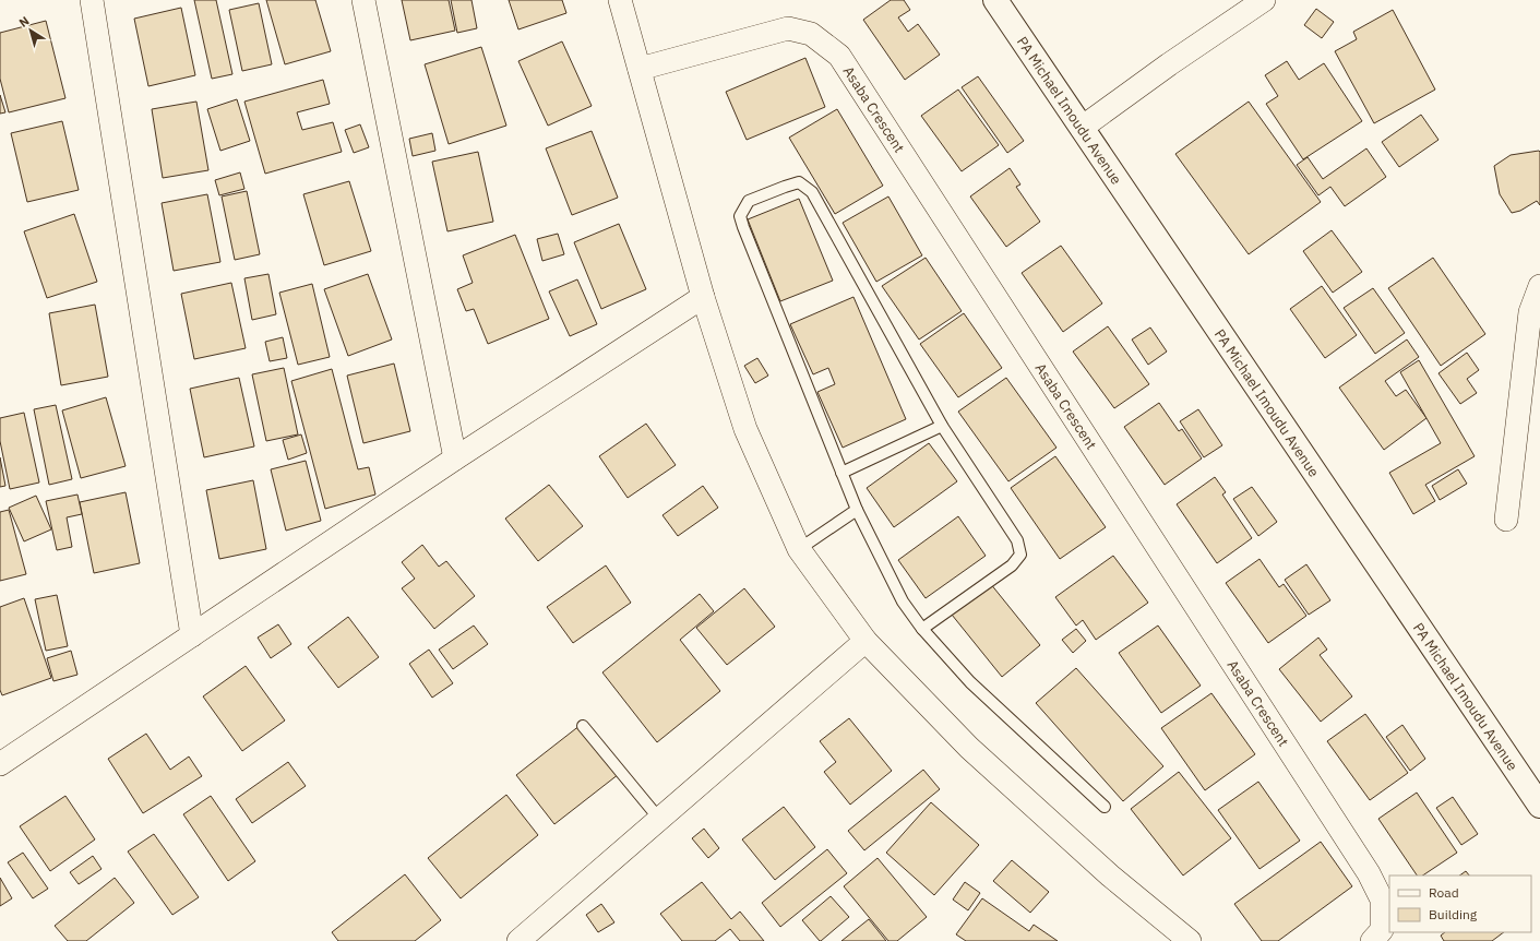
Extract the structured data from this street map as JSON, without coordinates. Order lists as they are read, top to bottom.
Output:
{
  "streets": {
    "street": ["Asaba Crescent", "PA Michael Imoudu Avenue"]
  },
  "legend": ["Road", "Building"],
  "north": "top left"
}
